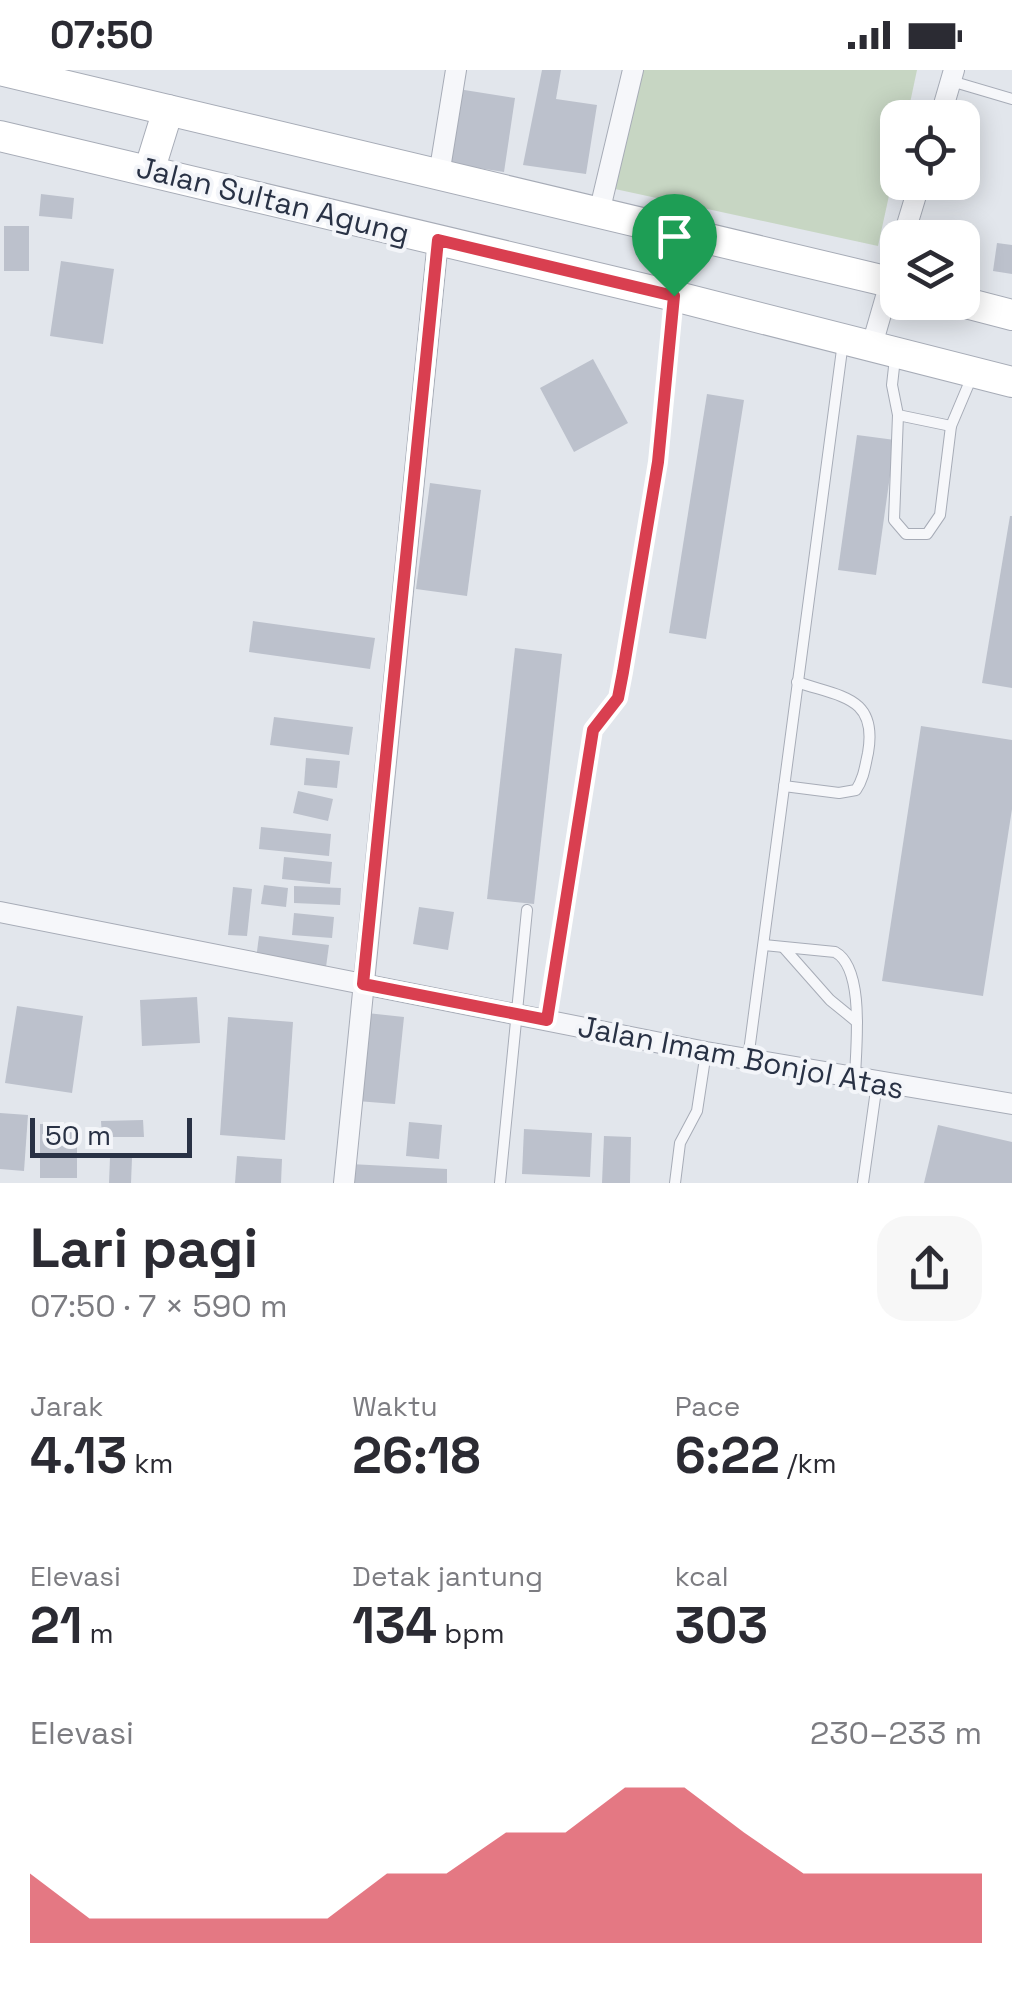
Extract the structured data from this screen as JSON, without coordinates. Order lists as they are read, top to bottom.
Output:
{
  "streets": {
    "main road": ["Jalan Sultan Agung"],
    "street": ["Jalan Imam Bonjol Atas"]
  },
  "scale_bar": "50 m",
  "page": {
    "status": "07:50",
    "scale": "50 m",
    "heading": ["Lari pagi", "07:50 · 7 × 590 m"],
    "stats": [
      ["Jarak", "4.13 km"],
      ["Waktu", "26:18"],
      ["Pace", "6:22 /km"],
      ["Elevasi", "21 m"],
      ["Detak jantung", "134 bpm"],
      ["kcal", "303"]
    ],
    "chart": ["Elevasi", "230–233 m"]
  }
}
